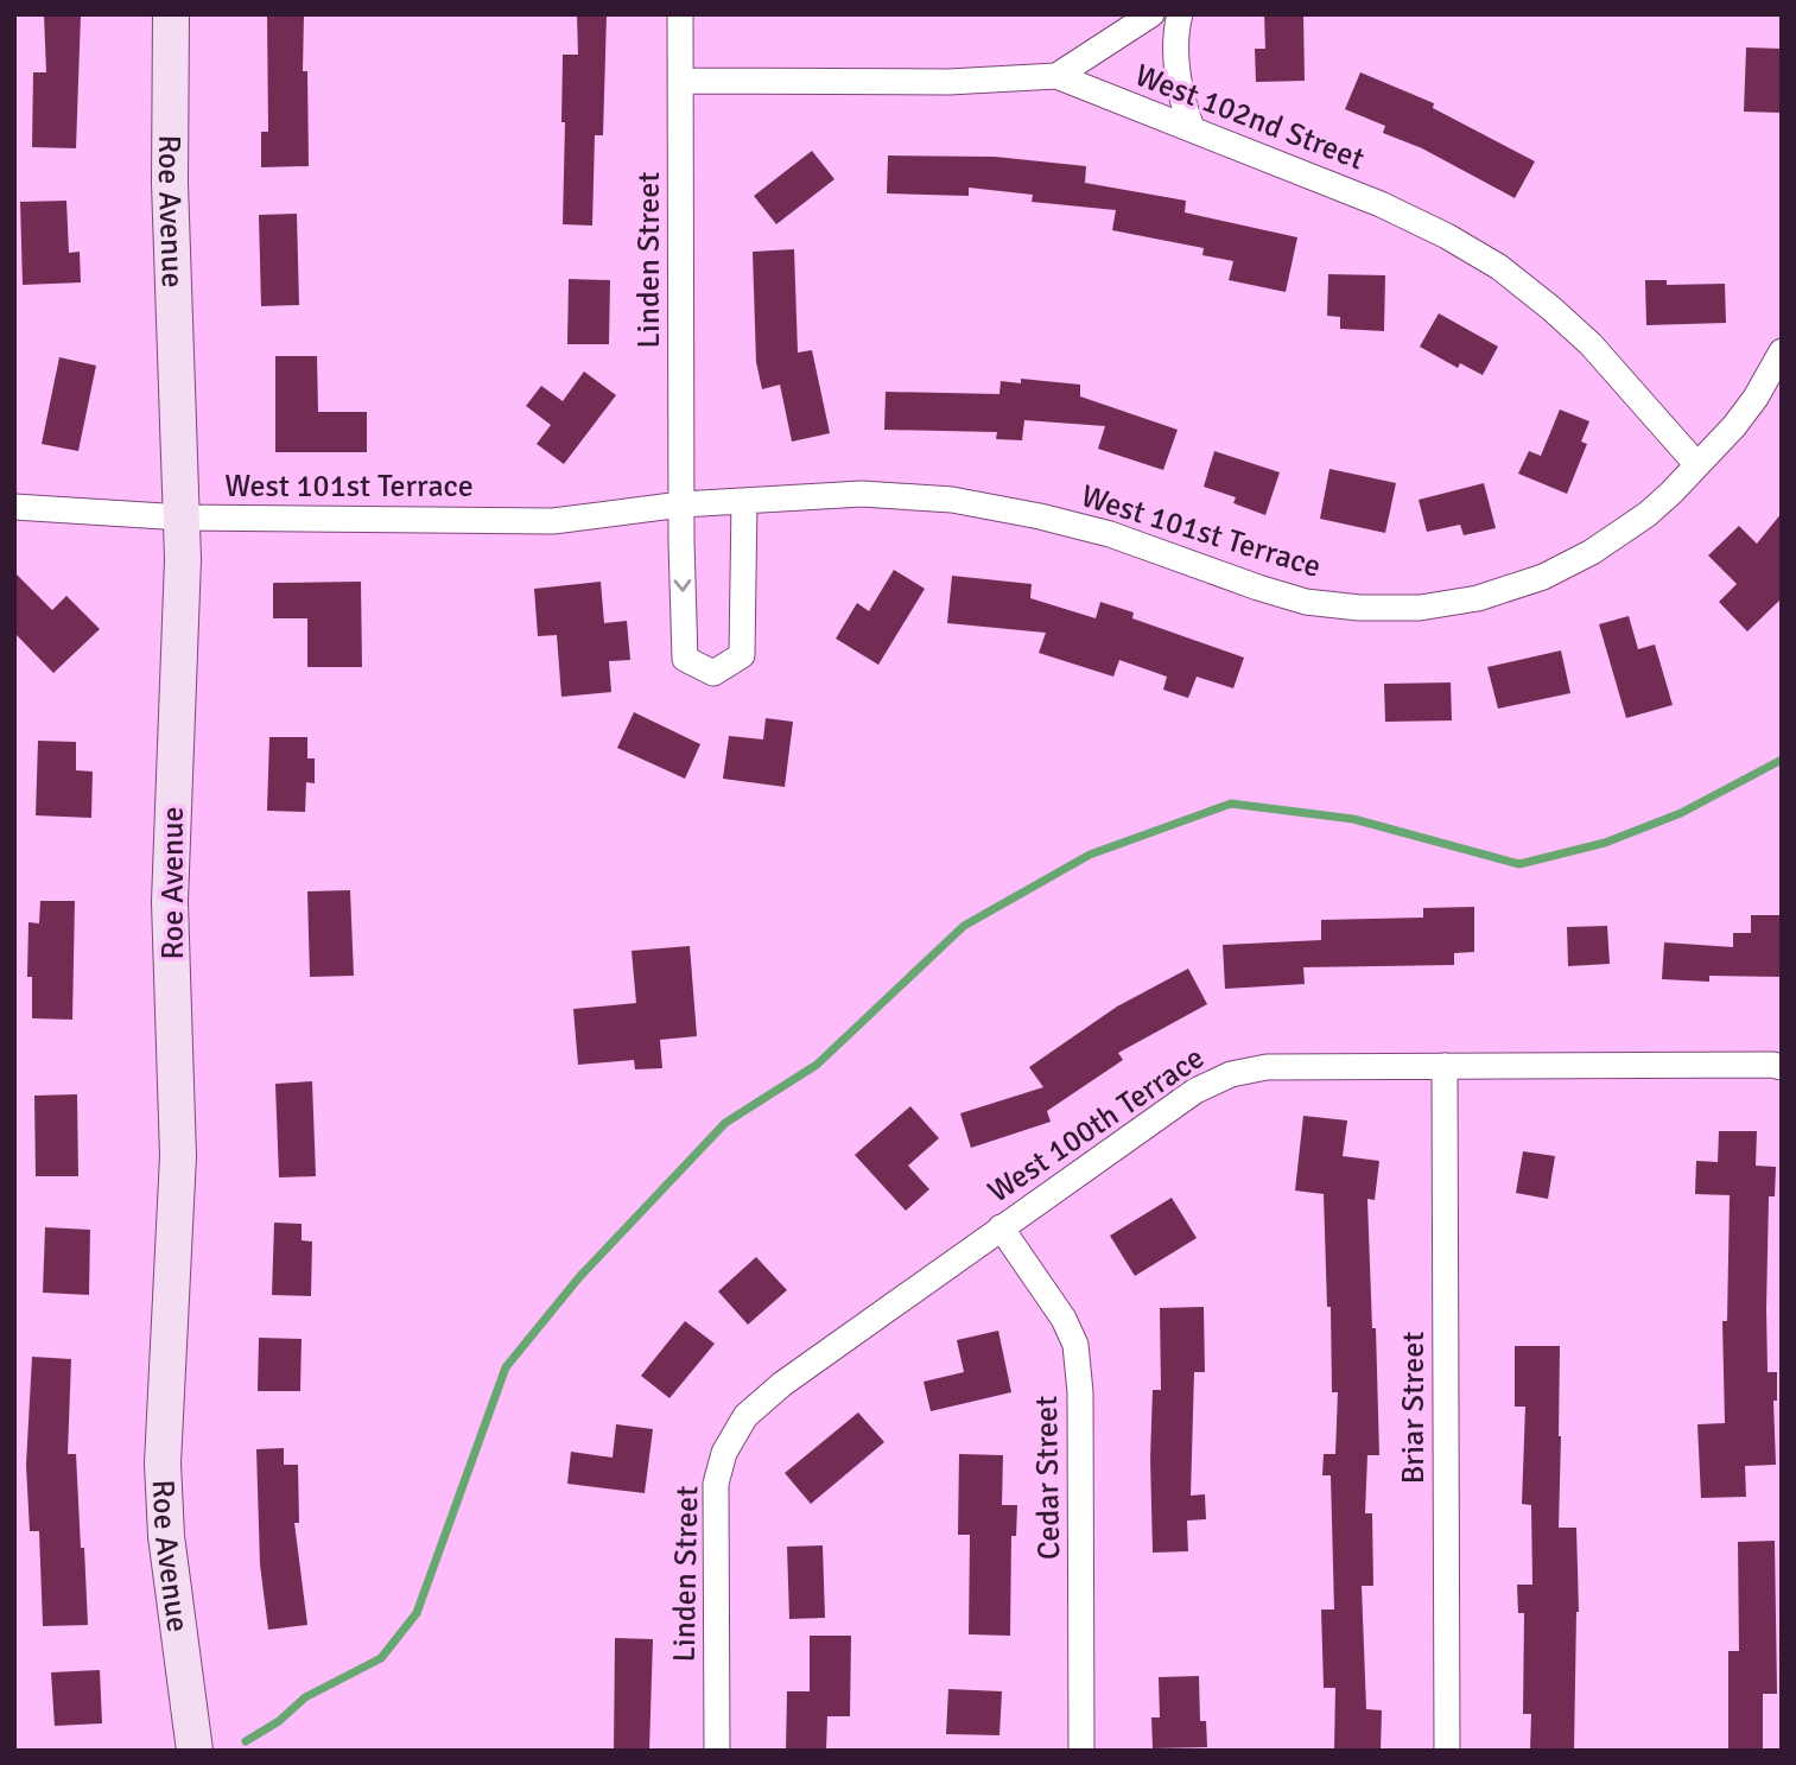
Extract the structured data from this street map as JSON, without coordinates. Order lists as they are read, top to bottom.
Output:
{
  "streets": {
    "main road": ["Roe Avenue"],
    "street": [
      "West 102nd Street",
      "Linden Street",
      "West 101st Terrace",
      "West 100th Terrace",
      "Briar Street",
      "Cedar Street"
    ]
  },
  "crossings": [
    ["West 102nd Street", "Linden Street"],
    ["West 102nd Street", "West 101st Terrace"],
    ["Roe Avenue", "West 101st Terrace"],
    ["Linden Street", "West 101st Terrace"],
    ["Linden Street", "West 100th Terrace"],
    ["West 100th Terrace", "Briar Street"],
    ["West 100th Terrace", "Cedar Street"]
  ]
}
